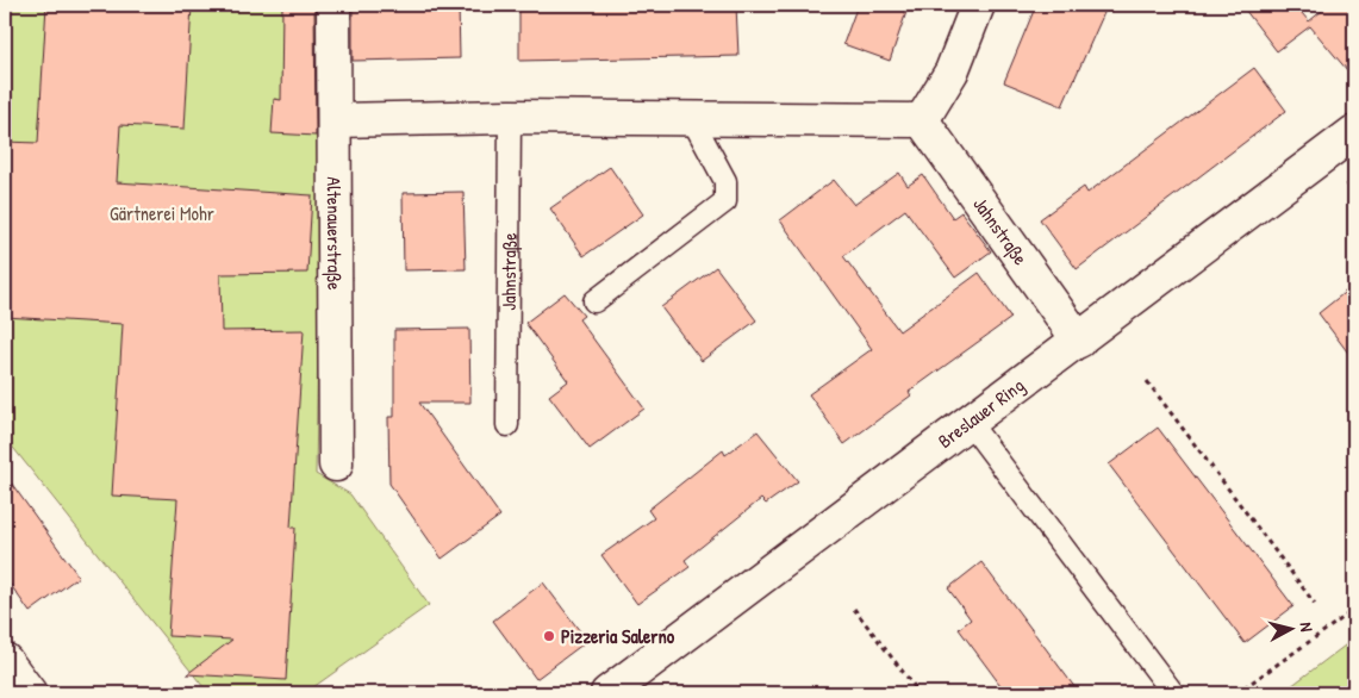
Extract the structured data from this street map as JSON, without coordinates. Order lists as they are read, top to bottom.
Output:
{
  "streets": {
    "street": ["Jahnstraße", "Altenauerstraße", "Breslauer Ring"]
  },
  "crossings": [
    ["Jahnstraße", "Breslauer Ring"]
  ],
  "parks": ["Gärtnerei Mohr"],
  "places": ["Pizzeria Salerno"],
  "north": "right"
}
